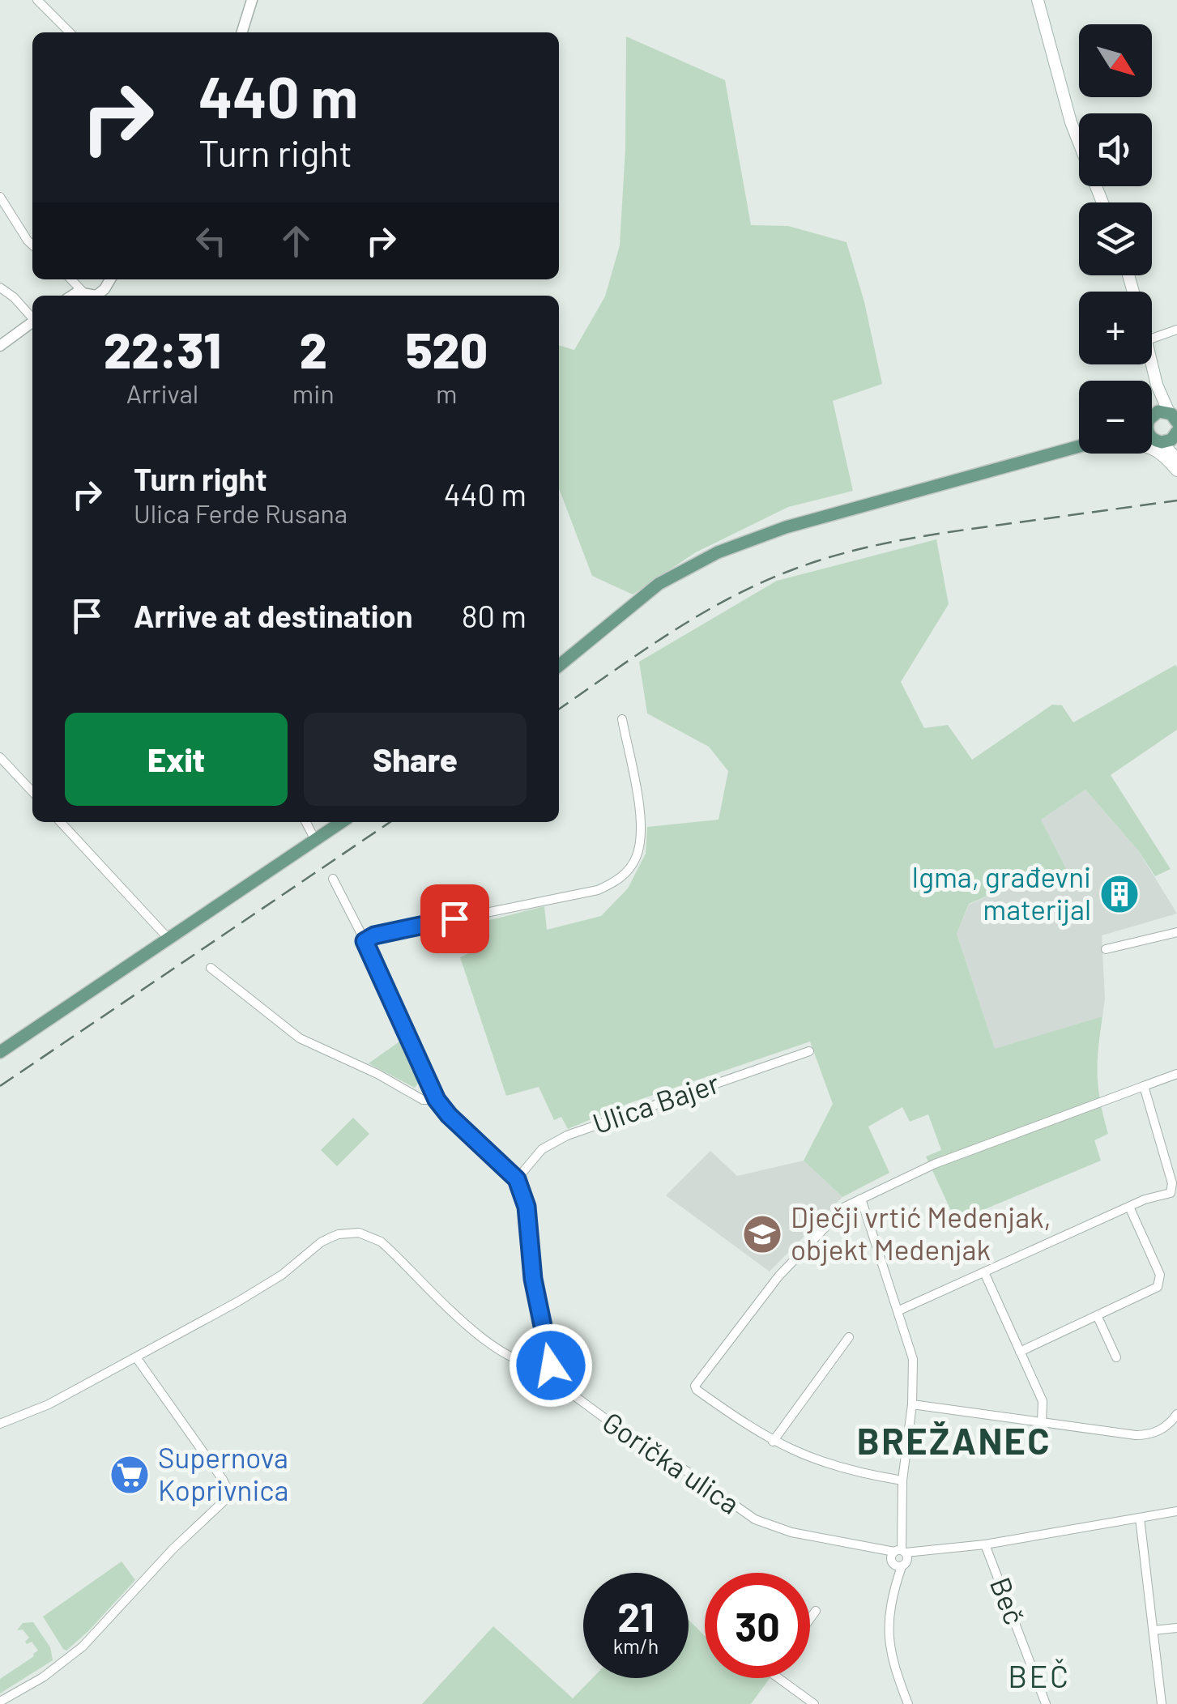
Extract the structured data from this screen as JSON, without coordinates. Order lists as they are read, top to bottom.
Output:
{
  "streets": {
    "street": ["Ulica Bajer", "Gorička ulica", "Beč"]
  },
  "crossings": [
    ["Ulica Bajer", "Gorička ulica"]
  ],
  "districts": ["BREŽANEC", "BEČ"],
  "places": {
    "building": ["Igma, građevni materijal"],
    "school or university": ["Dječji vrtić Medenjak, objekt Medenjak"],
    "supermarket": ["Supernova Koprivnica"]
  },
  "north": "bottom right",
  "page": {
    "map_buttons": ["+", "−"],
    "turn": ["440 m", "Turn right"],
    "eta": [
      "22:31",
      "Arrival",
      "2",
      "min",
      "520",
      "m"
    ],
    "list": [
      {
        "name": "Turn right",
        "note": "Ulica Ferde Rusana",
        "value": "440 m"
      },
      {
        "name": "Arrive at destination",
        "value": "80 m"
      }
    ],
    "buttons": ["Exit", "Share"],
    "speed": "21 km/h",
    "limit": "30"
  }
}
